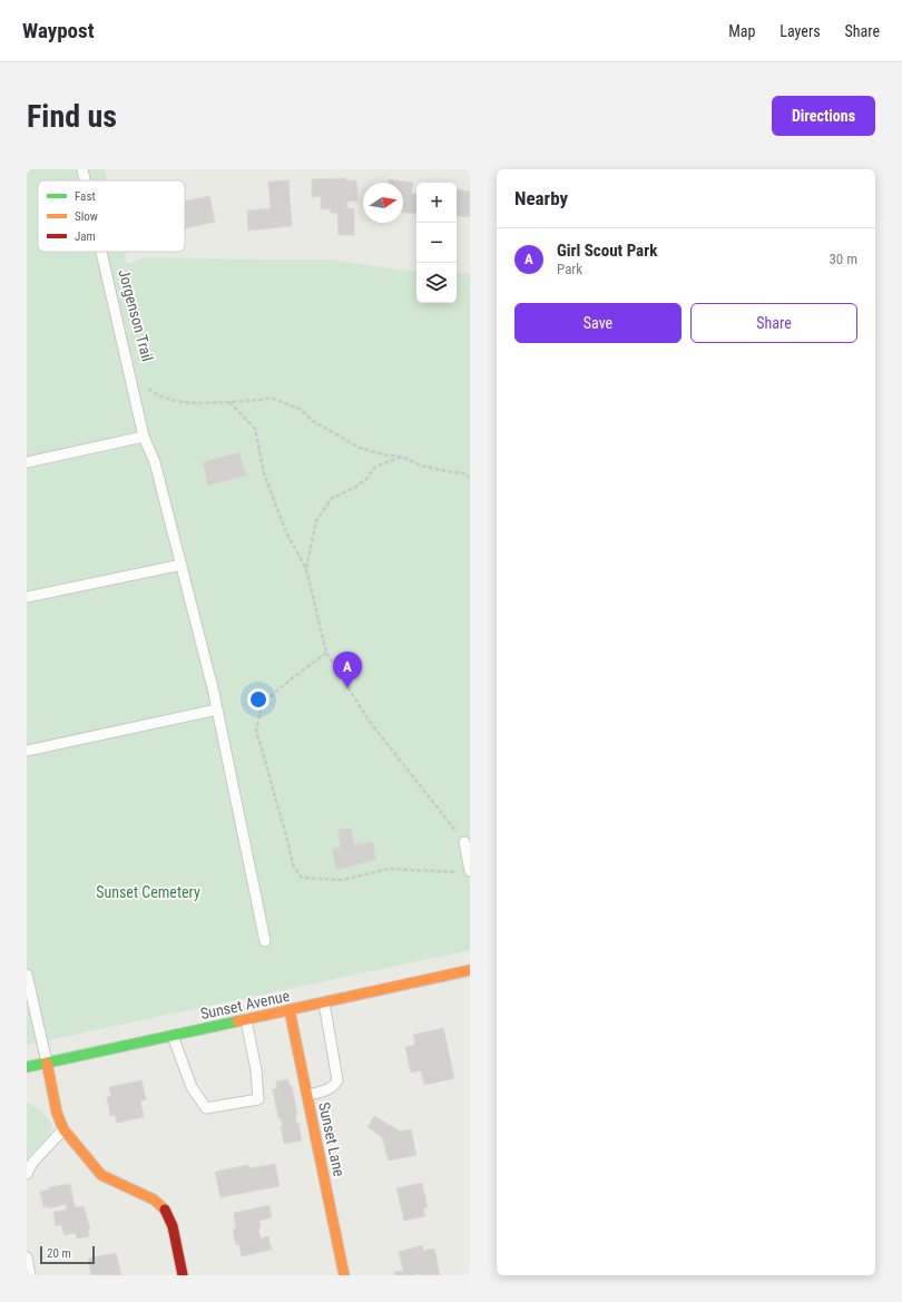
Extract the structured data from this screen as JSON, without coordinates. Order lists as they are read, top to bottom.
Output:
{
  "streets": {
    "street": ["Sunset Avenue", "Sunset Lane"],
    "path": ["Jorgenson Trail"]
  },
  "crossings": [
    ["Sunset Avenue", "Sunset Lane"]
  ],
  "parks": ["Sunset Cemetery"],
  "legend": ["Fast", "Slow", "Jam"],
  "scale_bar": "20 m",
  "north": "right",
  "page": {
    "header": "Waypost",
    "nav": ["Map", "Layers", "Share"],
    "buttons": [
      "Directions",
      ["Save", "Share"]
    ],
    "title": "Find us",
    "heading": "Nearby",
    "map_buttons": ["+", "−"],
    "list": [
      {
        "mark": "A",
        "name": "Girl Scout Park",
        "note": "Park",
        "value": "30 m"
      }
    ],
    "pins": "A",
    "scale": "20 m"
  }
}
